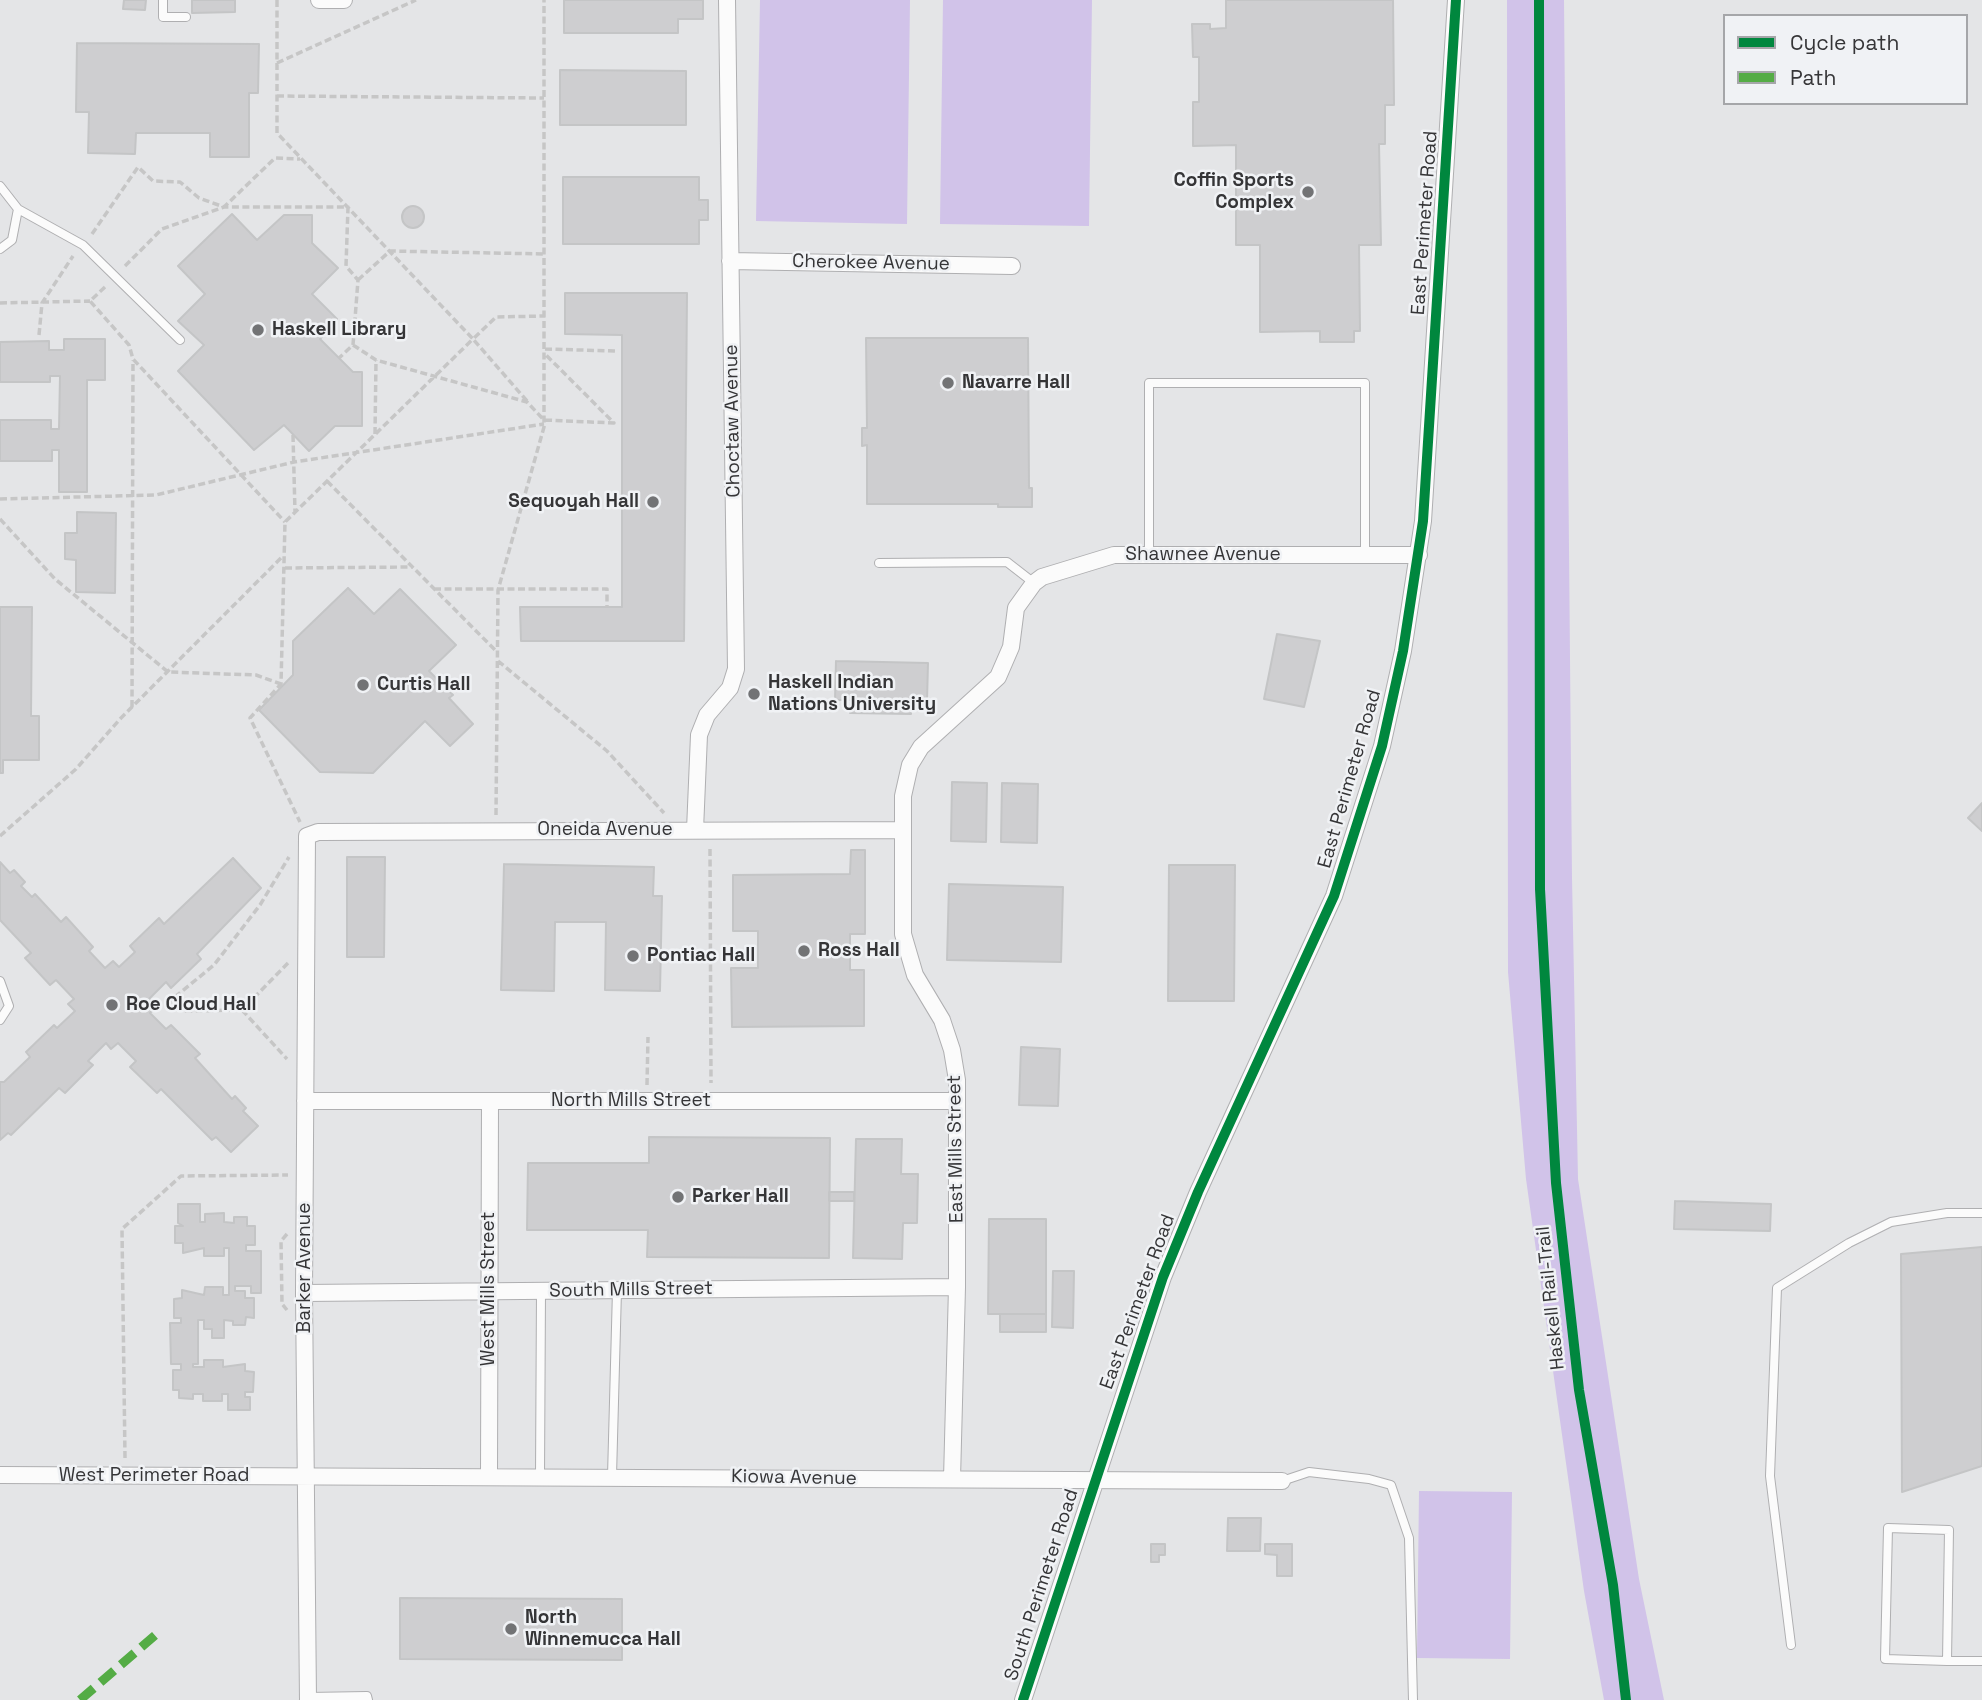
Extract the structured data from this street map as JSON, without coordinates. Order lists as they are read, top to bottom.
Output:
{
  "streets": {
    "street": [
      "East Perimeter Road",
      "Cherokee Avenue",
      "Choctaw Avenue",
      "Shawnee Avenue",
      "Oneida Avenue",
      "North Mills Street",
      "East Mills Street",
      "Barker Avenue",
      "West Mills Street",
      "South Mills Street",
      "West Perimeter Road",
      "Kiowa Avenue",
      "South Perimeter Road"
    ],
    "cycle path": ["Haskell Rail-Trail"]
  },
  "crossings": [
    ["East Perimeter Road", "Shawnee Avenue"],
    ["East Perimeter Road", "Kiowa Avenue"],
    ["East Perimeter Road", "South Perimeter Road"],
    ["Cherokee Avenue", "Choctaw Avenue"],
    ["Choctaw Avenue", "Oneida Avenue"],
    ["Oneida Avenue", "East Mills Street"],
    ["Oneida Avenue", "Barker Avenue"],
    ["North Mills Street", "East Mills Street"],
    ["North Mills Street", "Barker Avenue"],
    ["North Mills Street", "West Mills Street"],
    ["East Mills Street", "South Mills Street"],
    ["East Mills Street", "Kiowa Avenue"],
    ["Barker Avenue", "South Mills Street"],
    ["Barker Avenue", "West Perimeter Road"],
    ["Barker Avenue", "Kiowa Avenue"],
    ["West Mills Street", "South Mills Street"],
    ["West Mills Street", "Kiowa Avenue"],
    ["West Perimeter Road", "Kiowa Avenue"],
    ["Kiowa Avenue", "South Perimeter Road"]
  ],
  "places": [
    "Coffin Sports Complex",
    "Haskell Library",
    "Navarre Hall",
    "Sequoyah Hall",
    "Curtis Hall",
    "Haskell Indian Nations University",
    "Ross Hall",
    "Pontiac Hall",
    "Roe Cloud Hall",
    "Parker Hall",
    "North Winnemucca Hall"
  ],
  "legend": ["Cycle path", "Path"]
}
